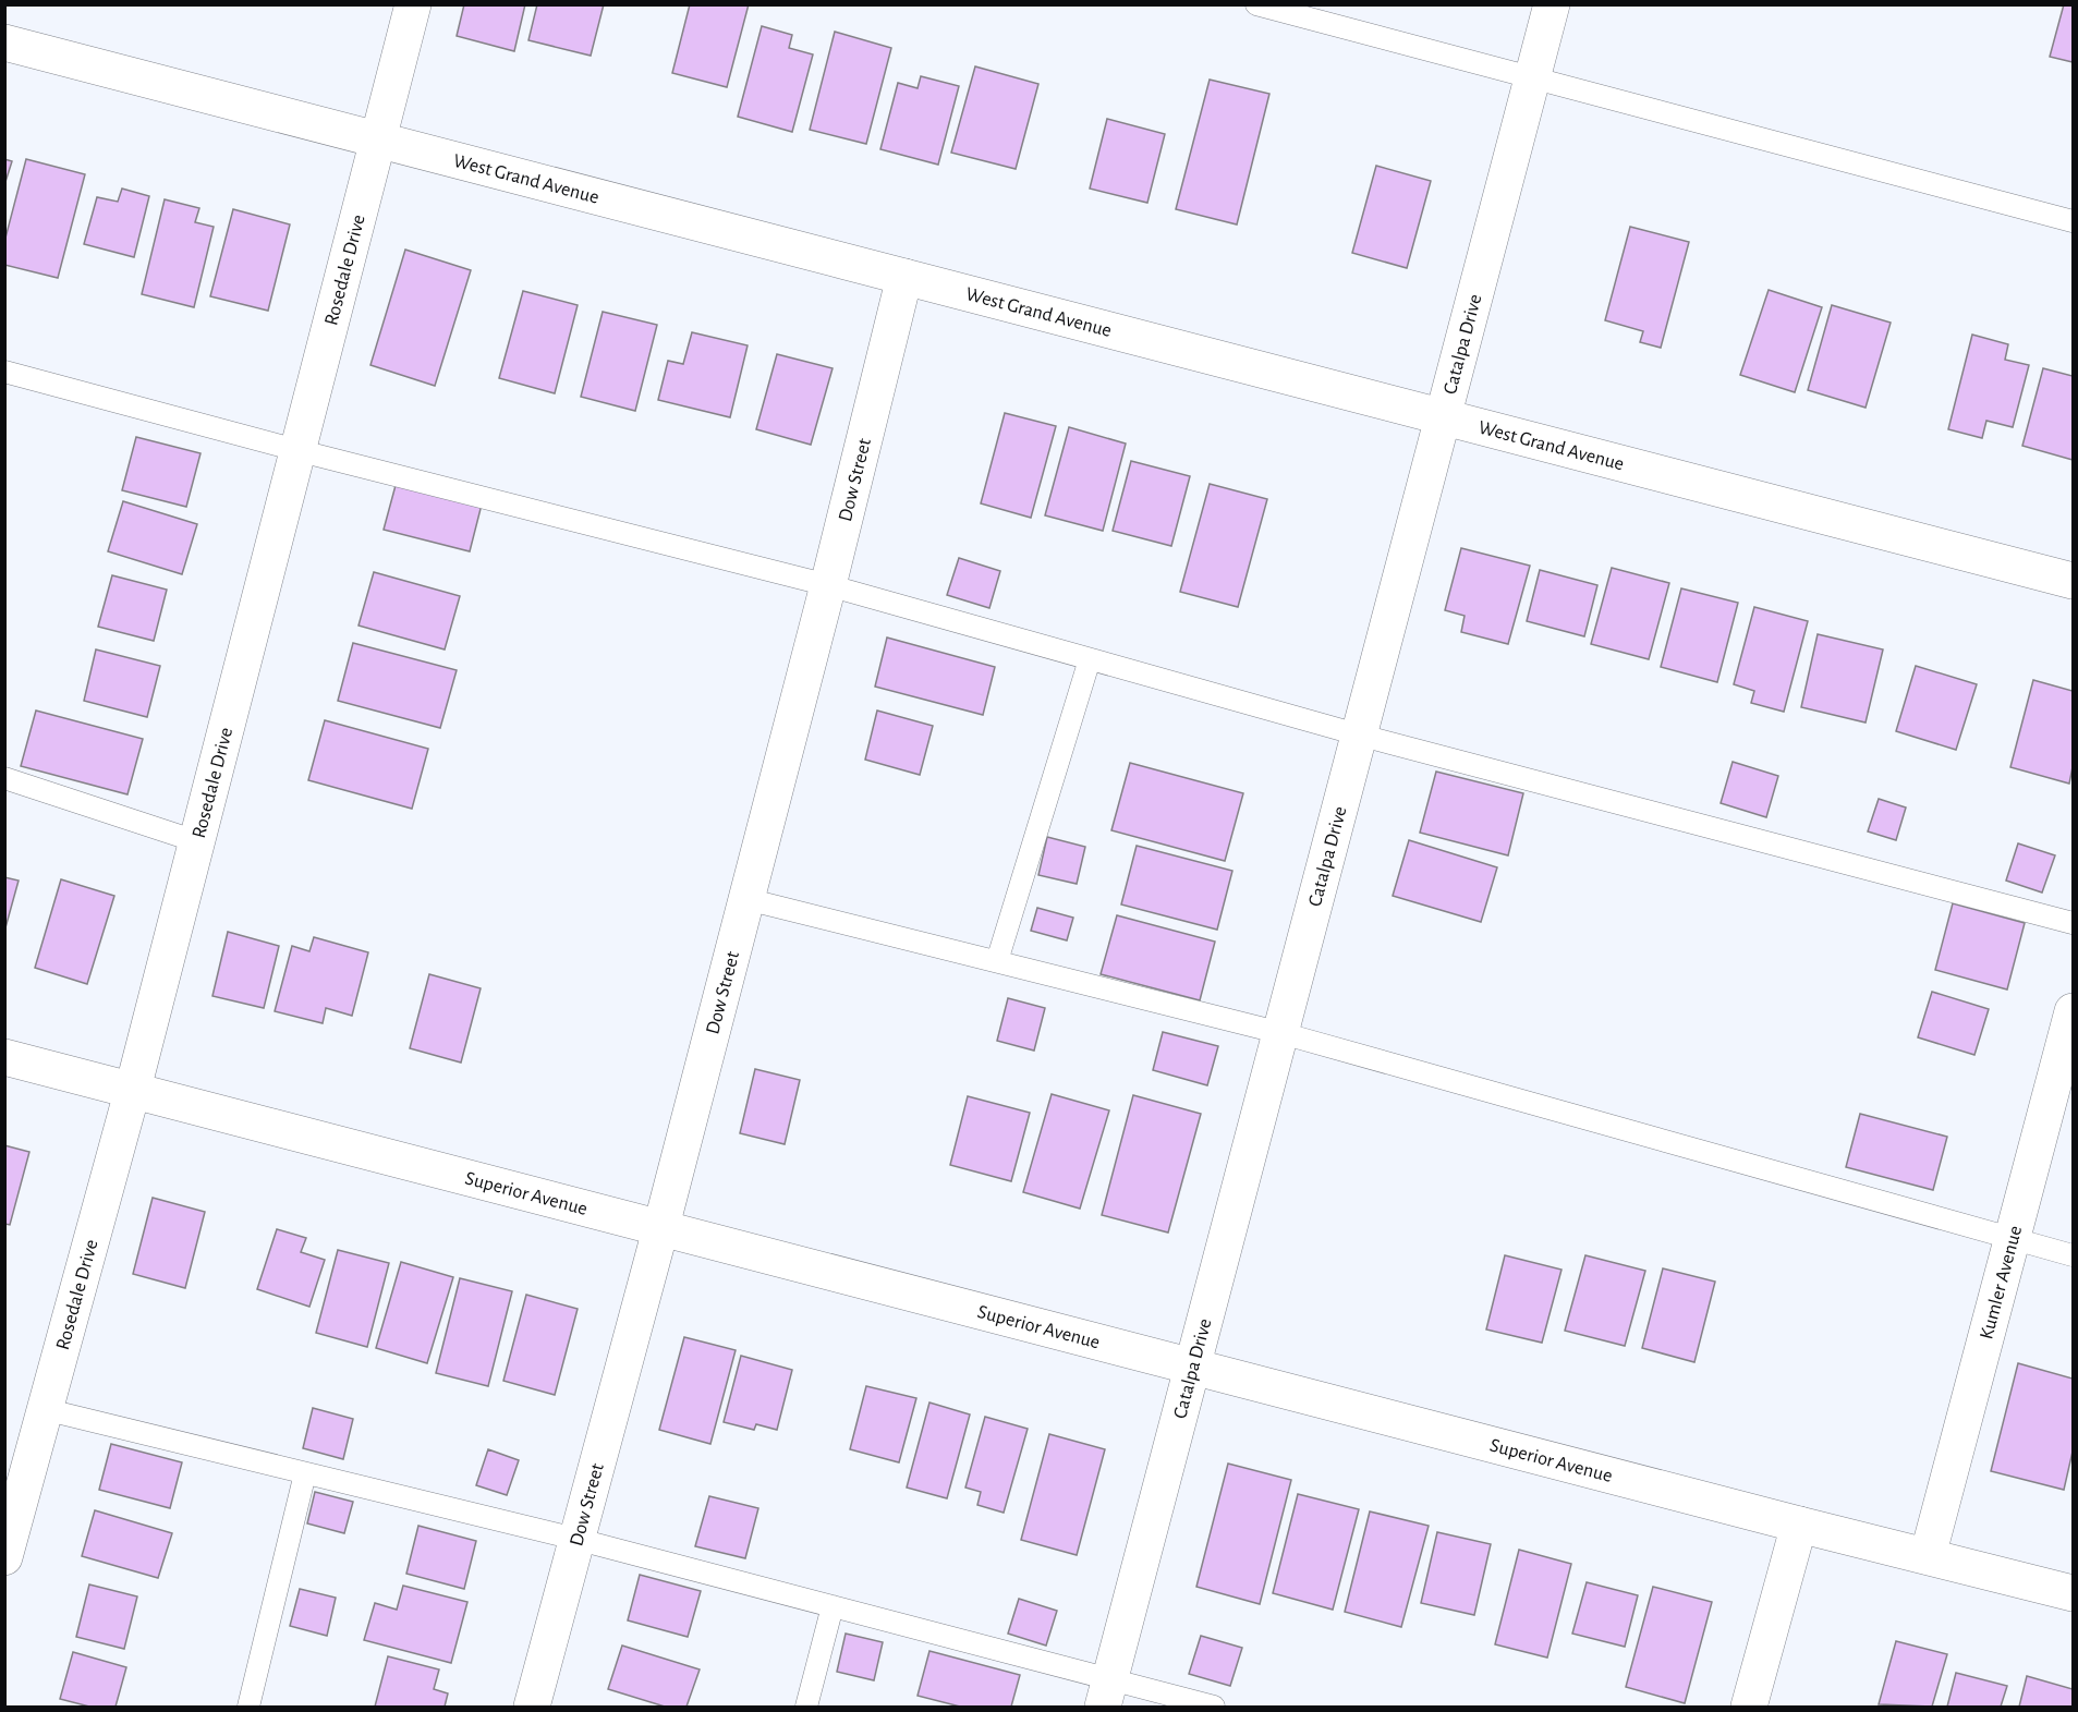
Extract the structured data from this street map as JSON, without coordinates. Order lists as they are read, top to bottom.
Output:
{
  "streets": {
    "street": [
      "West Grand Avenue",
      "Rosedale Drive",
      "Catalpa Drive",
      "Dow Street",
      "Superior Avenue",
      "Kumler Avenue"
    ]
  },
  "crossings": [
    ["West Grand Avenue", "Rosedale Drive"],
    ["West Grand Avenue", "Catalpa Drive"],
    ["West Grand Avenue", "Dow Street"],
    ["Rosedale Drive", "Superior Avenue"],
    ["Catalpa Drive", "Superior Avenue"],
    ["Dow Street", "Superior Avenue"],
    ["Superior Avenue", "Kumler Avenue"]
  ]
}
